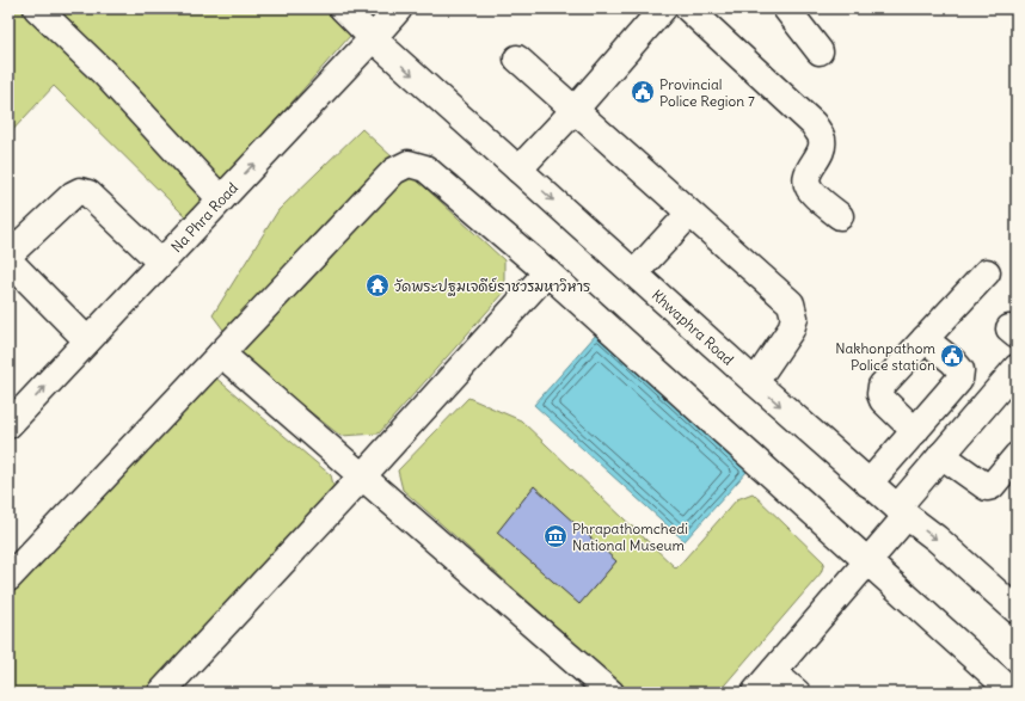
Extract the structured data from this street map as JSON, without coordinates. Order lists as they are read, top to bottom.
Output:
{
  "streets": {
    "main road": ["Na Phra Road", "Khwaphra Road"]
  },
  "crossings": [
    ["Na Phra Road", "Khwaphra Road"]
  ],
  "places": {
    "public building": ["Provincial Police Region 7", "Nakhonpathom Police station"],
    "temple": ["วัดพระปฐมเจดีย์ราชวรมหาวิหาร"],
    "museum": ["Phrapathomchedi National Museum"]
  }
}
